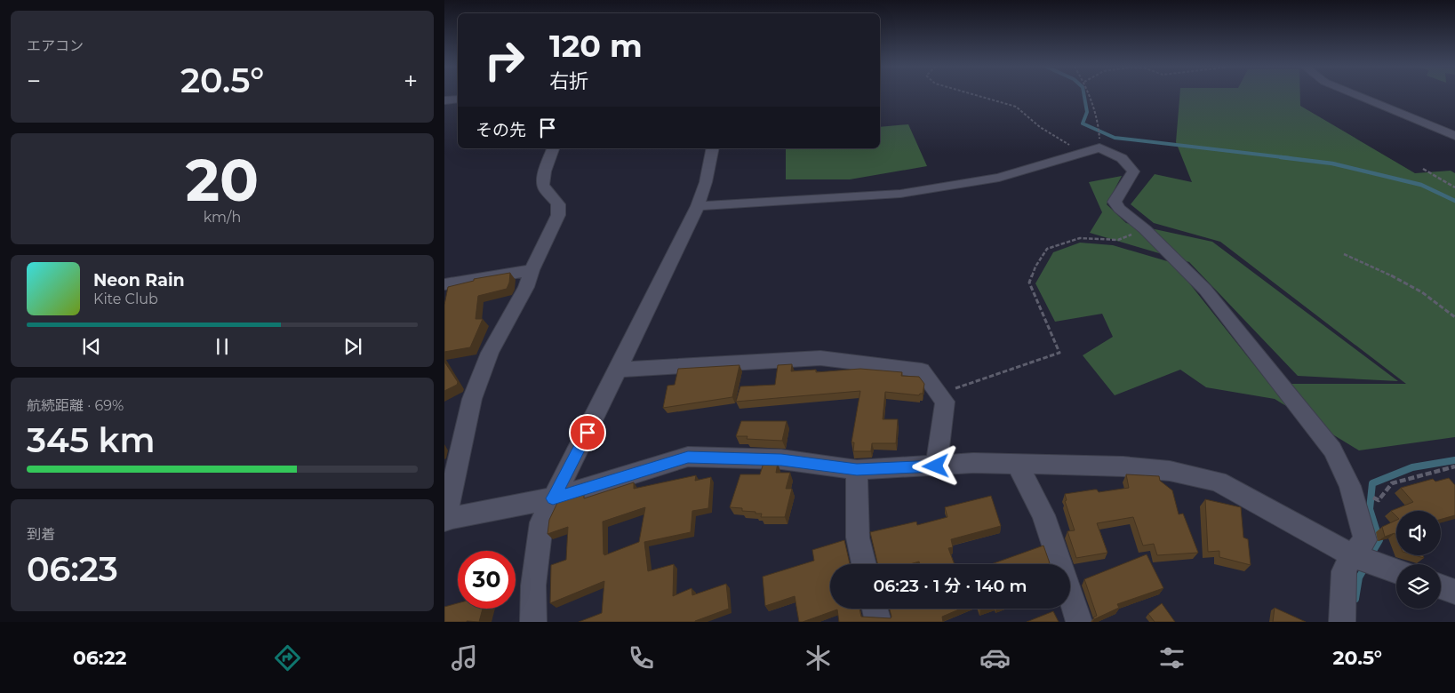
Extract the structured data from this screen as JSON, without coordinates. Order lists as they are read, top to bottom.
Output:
{
  "page": {
    "tile": [
      "エアコン",
      ["20", "km/h"],
      ["航続距離 · 69%", "345 km"],
      ["到着", "06:23"]
    ],
    "turn": ["120 m", "右折"],
    "heat": ["−", "20.5°", "+"],
    "then": "その先",
    "song": ["Neon Rain", "Kite Club"],
    "limit": "30",
    "trip": "06:23 · 1 分 · 140 m",
    "tabs": ["06:22", "20.5°"]
  }
}
